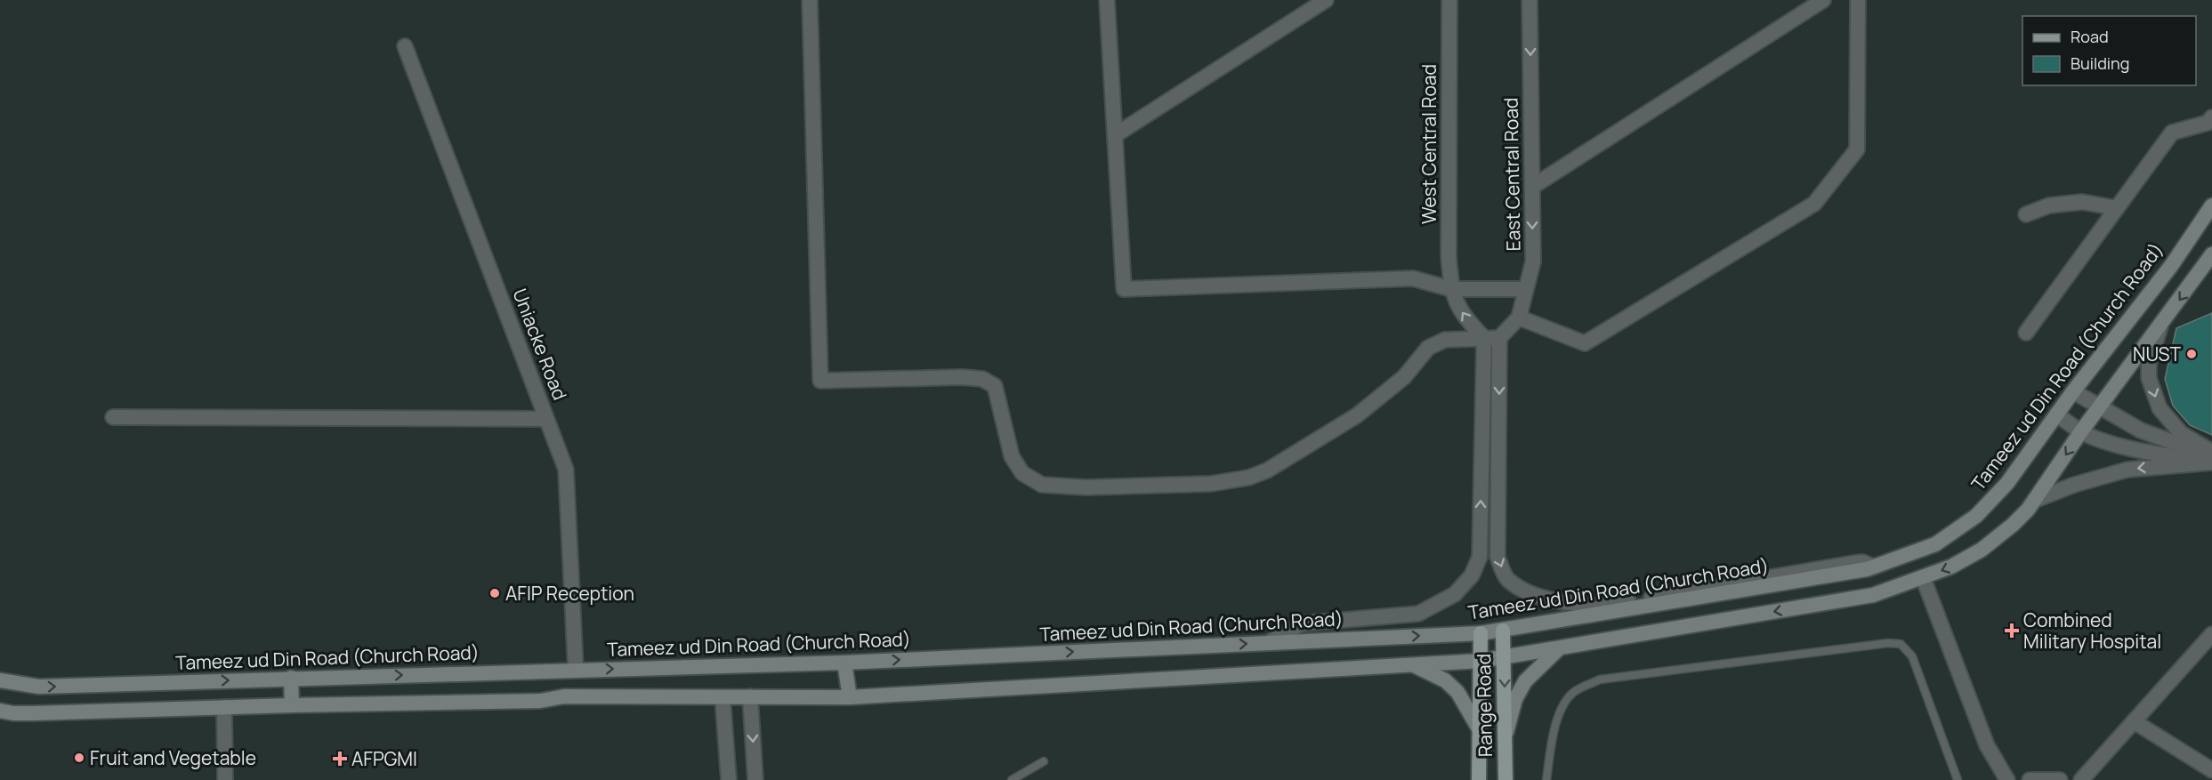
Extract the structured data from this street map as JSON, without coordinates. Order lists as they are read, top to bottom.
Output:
{
  "streets": {
    "main road": ["Tameez ud Din Road (Church Road)", "Range Road"],
    "street": ["West Central Road", "East Central Road", "Uniacke Road"]
  },
  "crossings": [
    ["Uniacke Road", "Tameez ud Din Road (Church Road)"],
    ["Tameez ud Din Road (Church Road)", "Range Road"]
  ],
  "one_way": ["East Central Road"],
  "places": {
    "other": ["NUST", "AFIP Reception", "Fruit and Vegetable"],
    "health": ["Combined Military Hospital", "AFPGMI"]
  },
  "legend": ["Road", "Building"]
}
